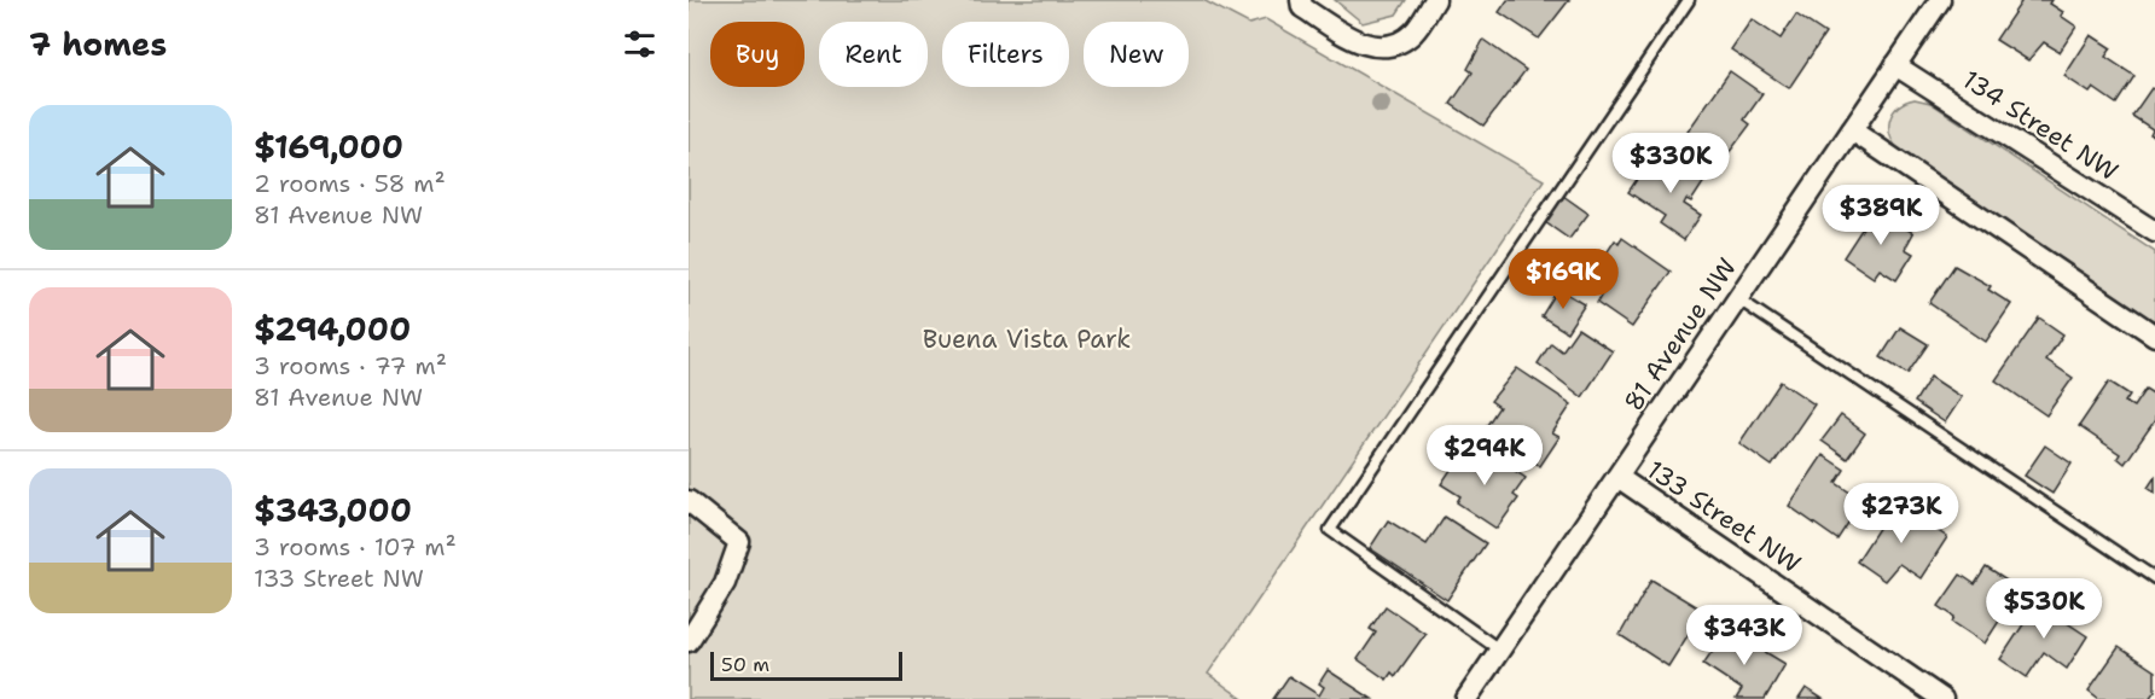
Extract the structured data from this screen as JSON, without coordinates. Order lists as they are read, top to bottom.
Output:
{
  "streets": {
    "street": ["134 Street NW", "81 Avenue NW", "133 Street NW"]
  },
  "crossings": [
    ["134 Street NW", "81 Avenue NW"],
    ["81 Avenue NW", "133 Street NW"]
  ],
  "parks": ["Buena Vista Park"],
  "scale_bar": "50 m",
  "page": {
    "heading": "7 homes",
    "chip": [
      "Buy",
      "Rent",
      "Filters",
      "New"
    ],
    "list": [
      {
        "name": "$169,000",
        "note": "2 rooms · 58 m² · 81 Avenue NW"
      },
      {
        "name": "$294,000",
        "note": "3 rooms · 77 m² · 81 Avenue NW"
      },
      {
        "name": "$343,000",
        "note": "3 rooms · 107 m² · 133 Street NW"
      }
    ],
    "price": [
      "$330K",
      "$389K",
      "$169K",
      "$294K",
      "$273K",
      "$530K",
      "$343K"
    ],
    "scale": "50 m"
  }
}
